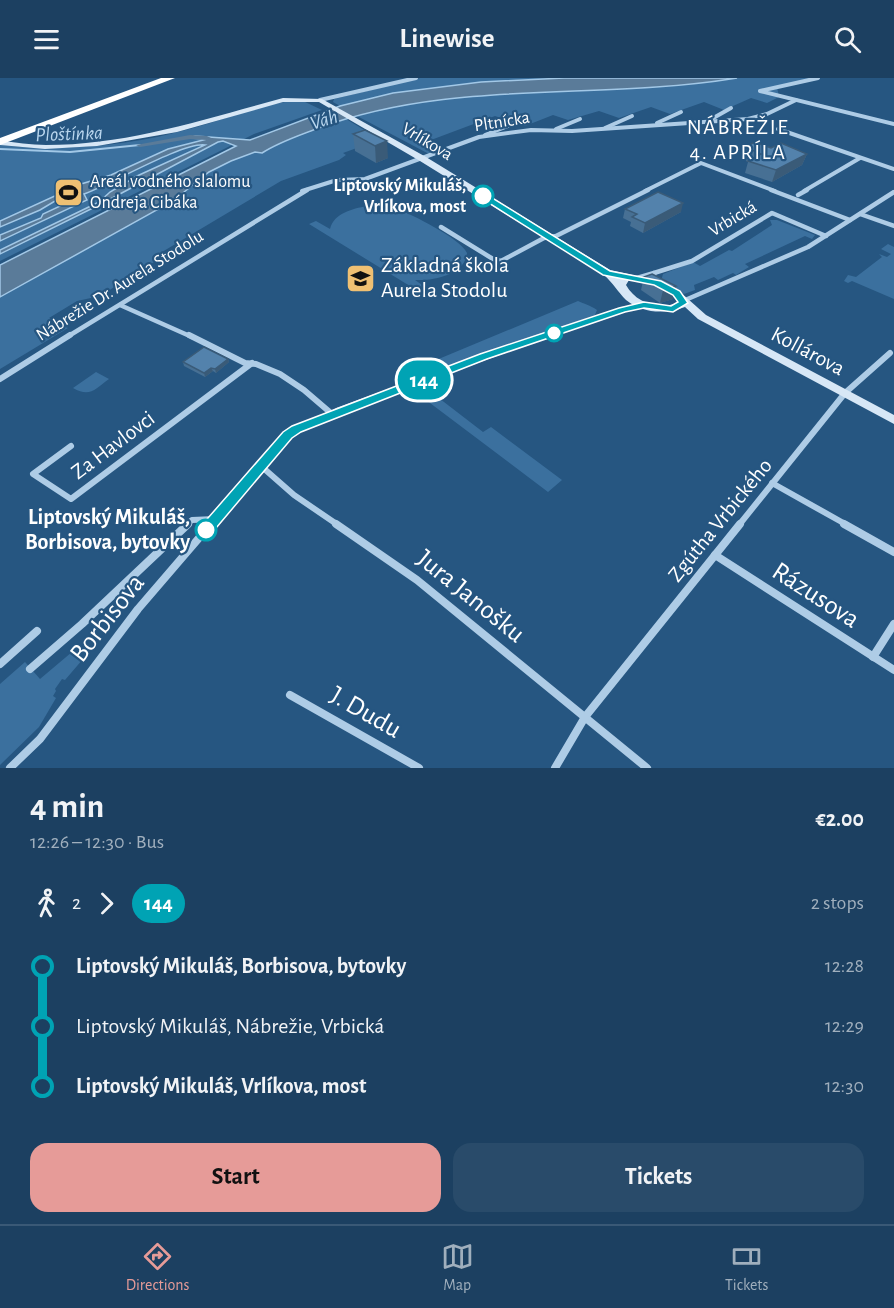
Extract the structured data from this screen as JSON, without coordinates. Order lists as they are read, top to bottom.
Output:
{
  "streets": {
    "street": [
      "Pltnícka",
      "Vrlíkova",
      "Vrbická",
      "Nábrežie Dr. Aurela Stodolu",
      "Kollárova",
      "Za Havlovci",
      "Zgútha Vrbického",
      "Rázusova",
      "Jura Janošku",
      "Borbisova",
      "J. Dudu"
    ]
  },
  "crossings": [
    ["Pltnícka", "Vrlíkova"],
    ["Pltnícka", "Nábrežie Dr. Aurela Stodolu"],
    ["Vrlíkova", "Vrbická"],
    ["Vrlíkova", "Nábrežie Dr. Aurela Stodolu"],
    ["Vrlíkova", "Kollárova"],
    ["Vrbická", "Kollárova"],
    ["Kollárova", "Zgútha Vrbického"],
    ["Zgútha Vrbického", "Rázusova"],
    ["Zgútha Vrbického", "Jura Janošku"],
    ["Jura Janošku", "Borbisova"]
  ],
  "districts": ["NÁBREŽIE 4. APRÍLA"],
  "water": ["Váh", "Ploštínka"],
  "places": {
    "sports": ["Areál vodného slalomu Ondreja Cibáka"],
    "other": ["Liptovský Mikuláš, Vrlíkova, most", "Liptovský Mikuláš, Borbisova, bytovky"],
    "school or university": ["Základná škola Aurela Stodolu"]
  },
  "lines": ["bus line 144"],
  "page": {
    "header": "Linewise",
    "on_map": "144",
    "heading": ["4 min", "12:26 – 12:30 · Bus", "€2.00"],
    "legs": ["2", "144", "2 stops"],
    "list": [
      {
        "name": "Liptovský Mikuláš, Borbisova, bytovky",
        "value": "12:28"
      },
      {
        "name": "Liptovský Mikuláš, Nábrežie, Vrbická",
        "value": "12:29"
      },
      {
        "name": "Liptovský Mikuláš, Vrlíkova, most",
        "value": "12:30"
      }
    ],
    "buttons": ["Start", "Tickets"],
    "tabs": ["Directions", "Map", "Tickets"]
  }
}
